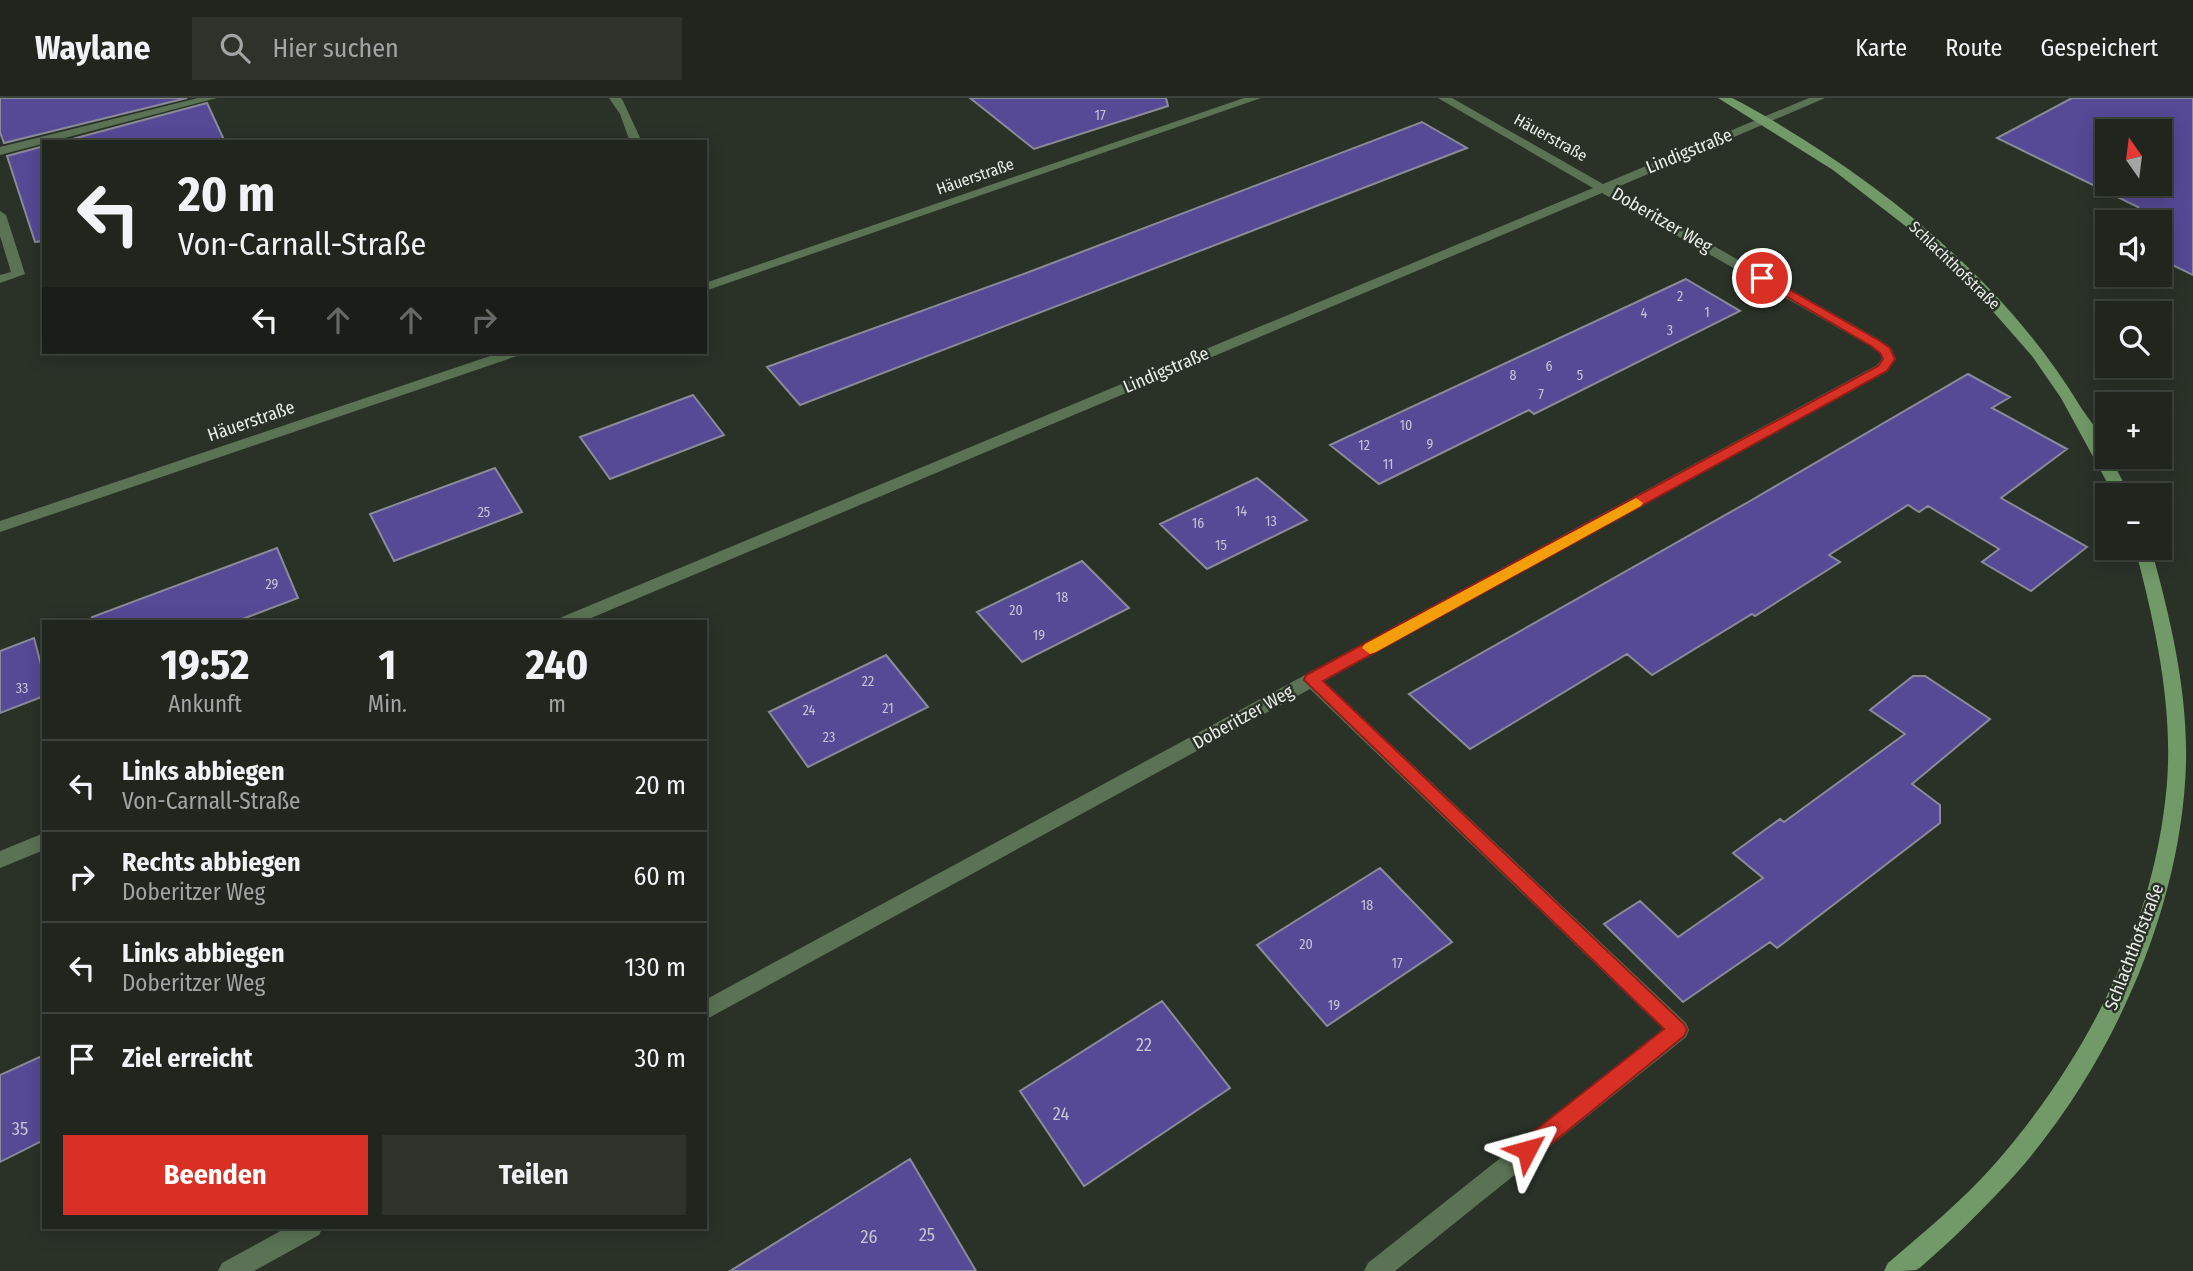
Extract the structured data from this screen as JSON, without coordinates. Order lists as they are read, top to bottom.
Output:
{
  "streets": {
    "street": [
      "Häuerstraße",
      "Lindigstraße",
      "Doberitzer Weg",
      "Schlachthofstraße"
    ]
  },
  "crossings": [
    ["Häuerstraße", "Lindigstraße"],
    ["Häuerstraße", "Doberitzer Weg"],
    ["Lindigstraße", "Doberitzer Weg"],
    ["Lindigstraße", "Schlachthofstraße"]
  ],
  "house_numbers": [
    "17",
    "2",
    "1",
    "4",
    "3",
    "6",
    "8",
    "5",
    "7",
    "10",
    "9",
    "12",
    "11",
    "14",
    "25",
    "13",
    "16",
    "15",
    "29",
    "18",
    "20",
    "19",
    "22",
    "33",
    "21",
    "24",
    "23",
    "18",
    "20",
    "17",
    "19",
    "22",
    "24",
    "35",
    "25",
    "26"
  ],
  "north": "top",
  "page": {
    "header": "Waylane",
    "search": "Hier suchen",
    "nav": ["Karte", "Route", "Gespeichert"],
    "map_buttons": ["+", "−"],
    "turn": ["20 m", "Von-Carnall-Straße"],
    "eta": [
      "19:52",
      "Ankunft",
      "1",
      "Min.",
      "240",
      "m"
    ],
    "list": [
      {
        "name": "Links abbiegen",
        "note": "Von-Carnall-Straße",
        "value": "20 m"
      },
      {
        "name": "Rechts abbiegen",
        "note": "Doberitzer Weg",
        "value": "60 m"
      },
      {
        "name": "Links abbiegen",
        "note": "Doberitzer Weg",
        "value": "130 m"
      },
      {
        "name": "Ziel erreicht",
        "value": "30 m"
      }
    ],
    "buttons": ["Beenden", "Teilen"]
  }
}
